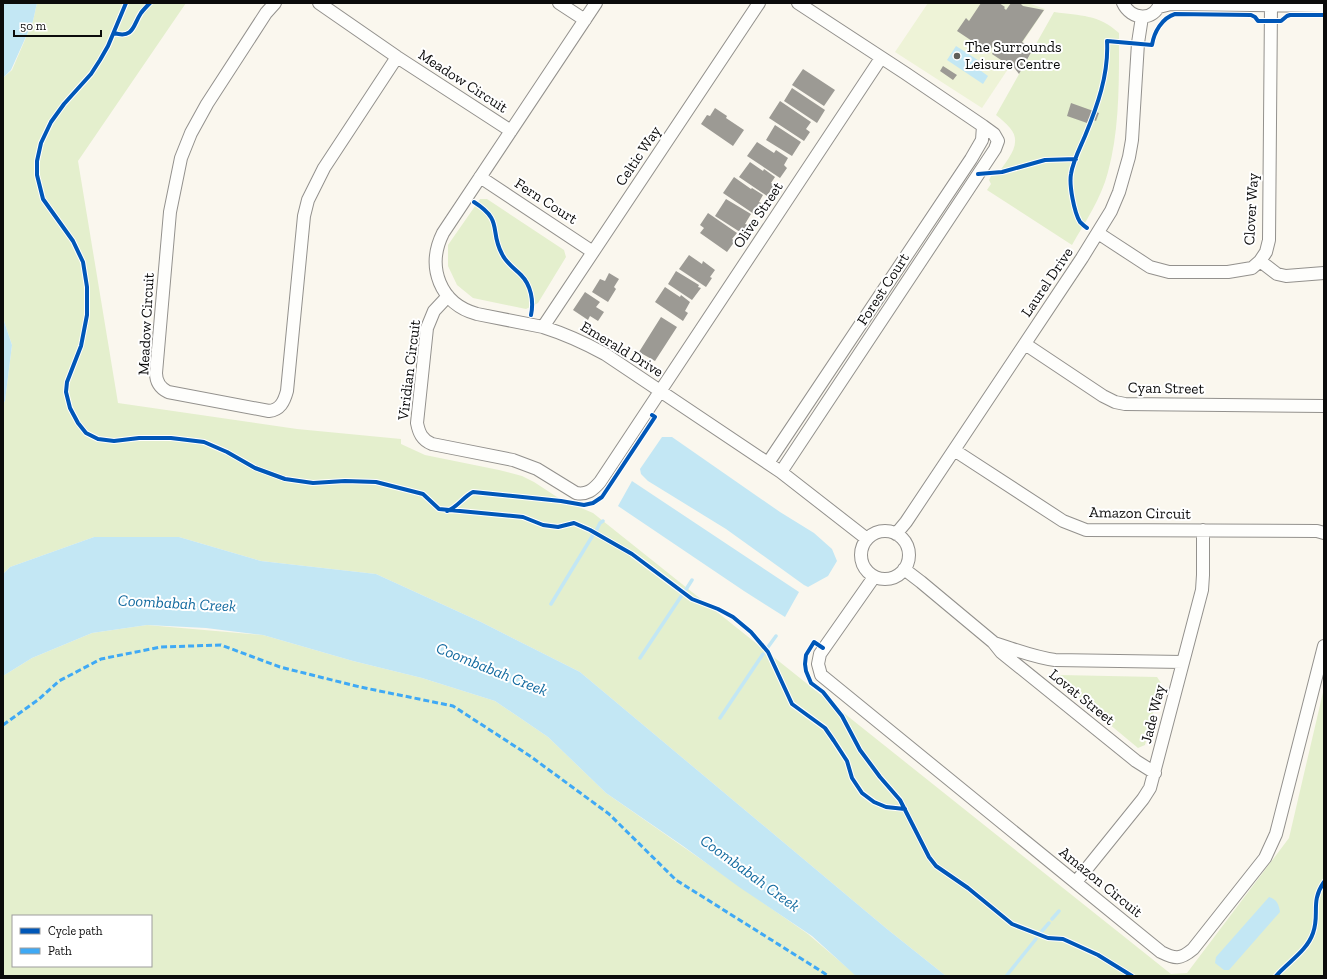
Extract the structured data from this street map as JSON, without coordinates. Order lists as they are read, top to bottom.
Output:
{
  "streets": {
    "street": [
      "Meadow Circuit",
      "Celtic Way",
      "Fern Court",
      "Clover Way",
      "Olive Street",
      "Laurel Drive",
      "Forest Court",
      "Emerald Drive",
      "Viridian Circuit",
      "Cyan Street",
      "Amazon Circuit",
      "Lovat Street",
      "Jade Way"
    ]
  },
  "crossings": [
    ["Meadow Circuit", "Emerald Drive"],
    ["Celtic Way", "Fern Court"],
    ["Celtic Way", "Emerald Drive"],
    ["Fern Court", "Emerald Drive"],
    ["Clover Way", "Laurel Drive"],
    ["Olive Street", "Forest Court"],
    ["Olive Street", "Emerald Drive"],
    ["Olive Street", "Viridian Circuit"],
    ["Laurel Drive", "Emerald Drive"],
    ["Laurel Drive", "Cyan Street"],
    ["Laurel Drive", "Amazon Circuit"],
    ["Laurel Drive", "Lovat Street"],
    ["Forest Court", "Emerald Drive"],
    ["Emerald Drive", "Viridian Circuit"],
    ["Emerald Drive", "Amazon Circuit"],
    ["Emerald Drive", "Lovat Street"],
    ["Amazon Circuit", "Lovat Street"],
    ["Amazon Circuit", "Jade Way"],
    ["Lovat Street", "Jade Way"]
  ],
  "water": ["Coombabah Creek"],
  "places": ["The Surrounds Leisure Centre"],
  "legend": ["Cycle path", "Path"],
  "scale_bar": "50 m"
}
